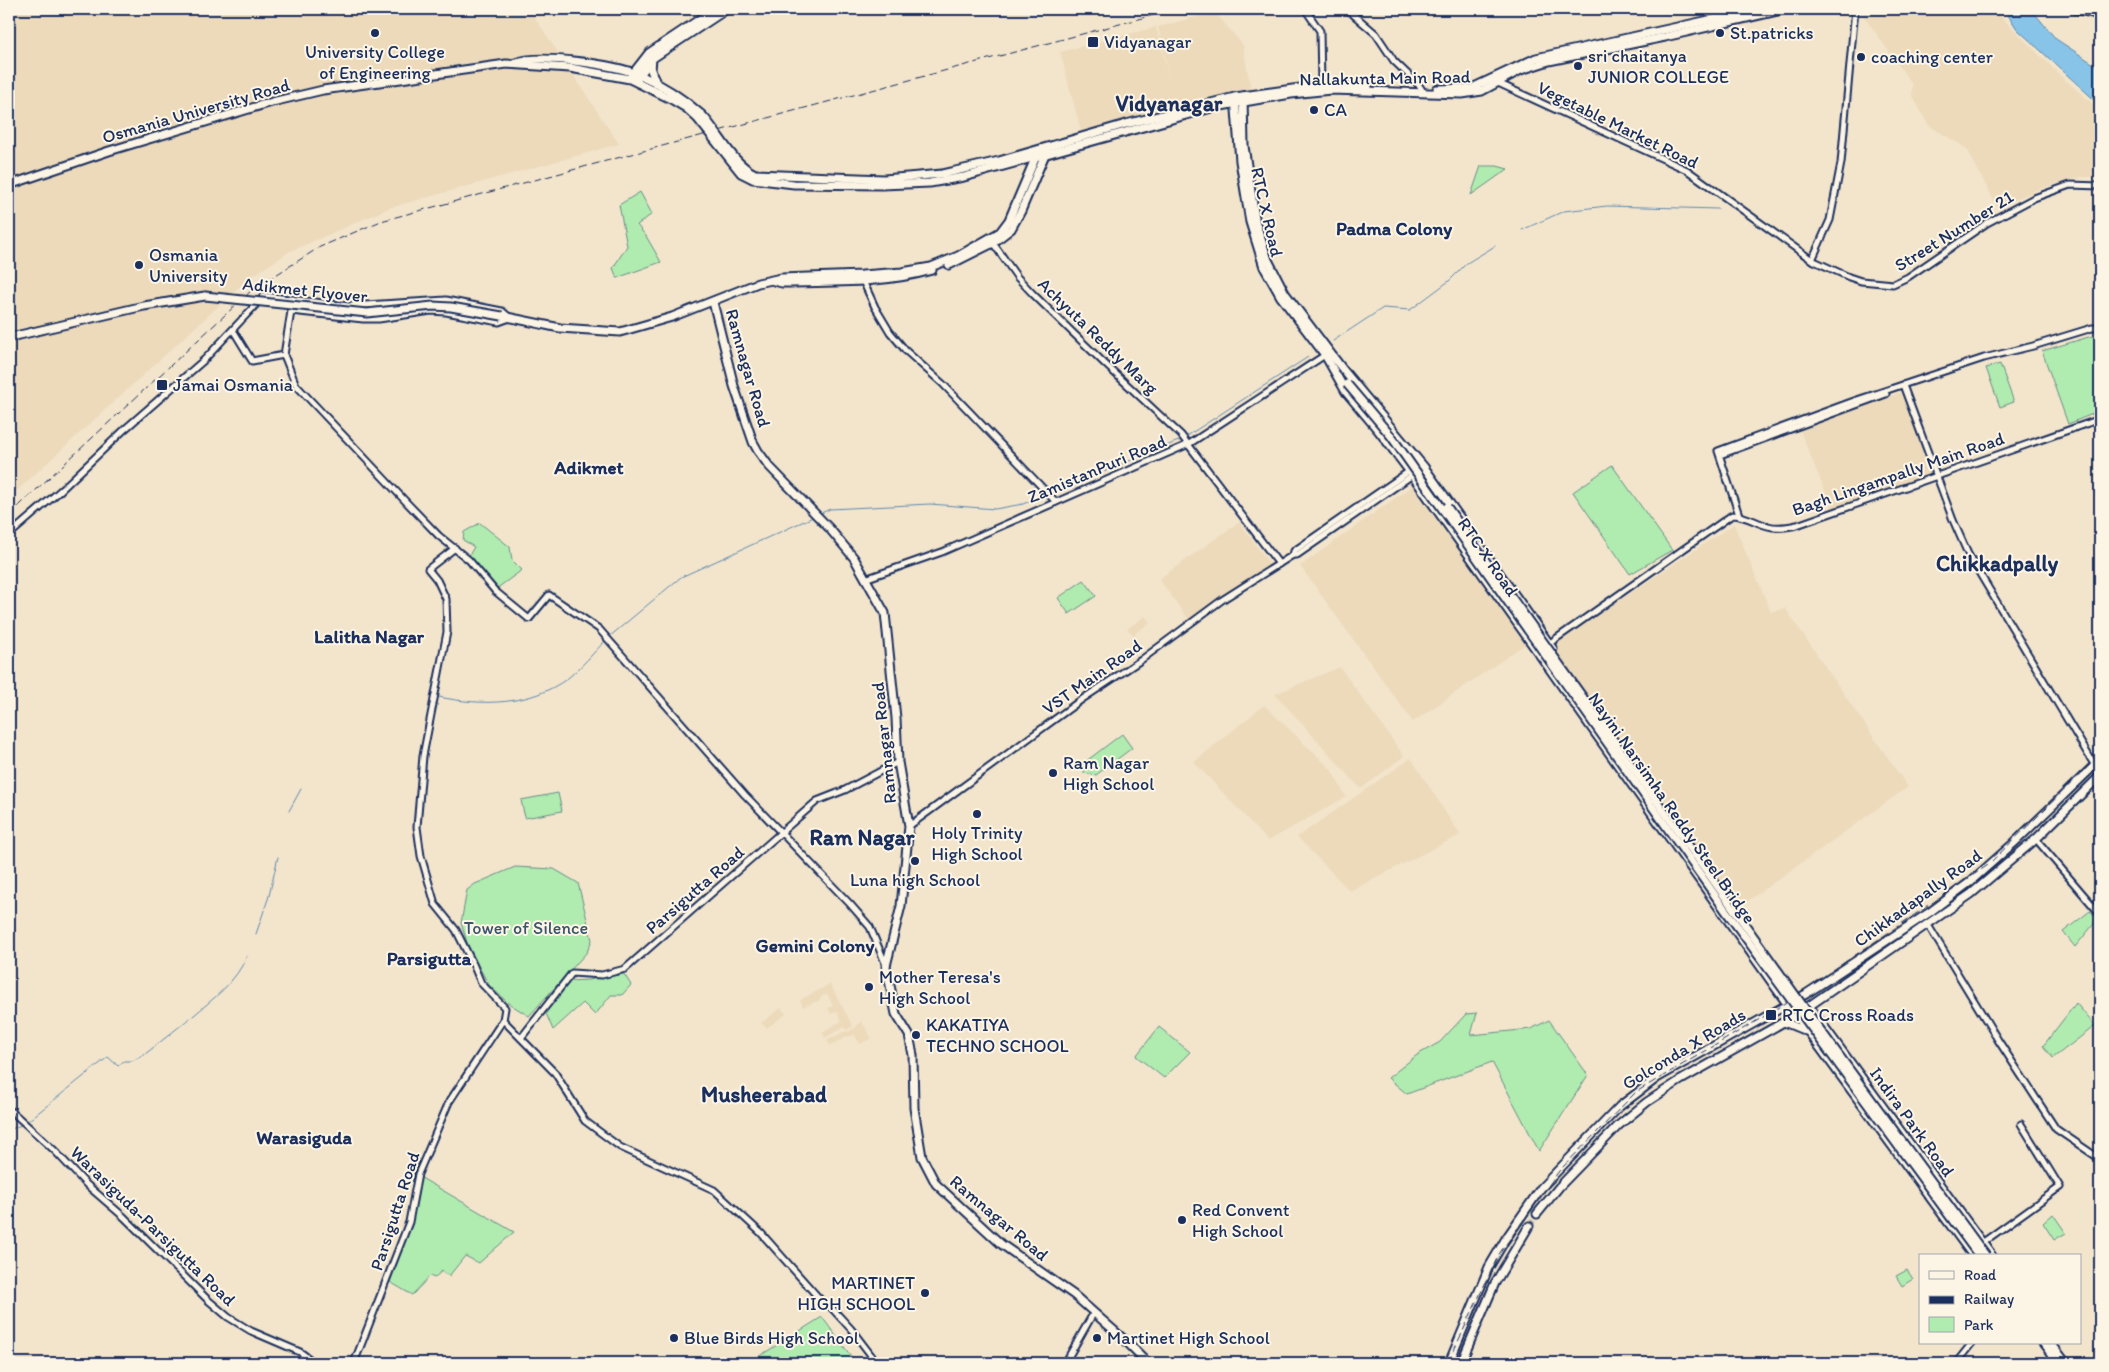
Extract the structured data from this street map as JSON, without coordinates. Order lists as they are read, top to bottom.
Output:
{
  "streets": {
    "main road": [
      "Nallakunta Main Road",
      "Osmania University Road",
      "RTC X Road",
      "Adikmet Flyover",
      "Ramnagar Road",
      "Nayini Narsimha Reddy Steel Bridge",
      "Chikkadapally Road",
      "Golconda X Roads",
      "Indira Park Road"
    ],
    "street": [
      "Vegetable Market Road",
      "Street Number 21",
      "Achyuta Reddy Marg",
      "ZamistanPuri Road",
      "Bagh Lingampally Main Road",
      "VST Main Road",
      "Parsigutta Road",
      "Warasiguda-Parsigutta Road"
    ]
  },
  "crossings": [
    ["Nallakunta Main Road", "Vegetable Market Road"],
    ["Nallakunta Main Road", "RTC X Road"],
    ["Vegetable Market Road", "Street Number 21"],
    ["RTC X Road", "ZamistanPuri Road"],
    ["RTC X Road", "VST Main Road"],
    ["RTC X Road", "Nayini Narsimha Reddy Steel Bridge"],
    ["RTC X Road", "Chikkadapally Road"],
    ["RTC X Road", "Golconda X Roads"],
    ["Adikmet Flyover", "Ramnagar Road"],
    ["Achyuta Reddy Marg", "ZamistanPuri Road"],
    ["Achyuta Reddy Marg", "VST Main Road"],
    ["Ramnagar Road", "ZamistanPuri Road"],
    ["Ramnagar Road", "VST Main Road"],
    ["Ramnagar Road", "Parsigutta Road"],
    ["Chikkadapally Road", "Golconda X Roads"],
    ["Chikkadapally Road", "Indira Park Road"]
  ],
  "districts": [
    "Vidyanagar",
    "Padma Colony",
    "Adikmet",
    "Chikkadpally",
    "Lalitha Nagar",
    "Ram Nagar",
    "Gemini Colony",
    "Parsigutta",
    "Musheerabad",
    "Warasiguda"
  ],
  "parks": ["Tower of Silence"],
  "places": {
    "other": [
      "University College of Engineering",
      "St.patricks",
      "coaching center",
      "sri chaitanya JUNIOR COLLEGE",
      "CA",
      "Osmania University",
      "Ram Nagar High School",
      "Holy Trinity High School",
      "Luna high School",
      "Mother Teresa's High School",
      "KAKATIYA TECHNO SCHOOL",
      "Red Convent High School",
      "MARTINET HIGH SCHOOL",
      "Blue Birds High School",
      "Martinet High School"
    ],
    "transit": ["Vidyanagar", "Jamai Osmania", "RTC Cross Roads"]
  },
  "legend": ["Road", "Railway", "Park"]
}
